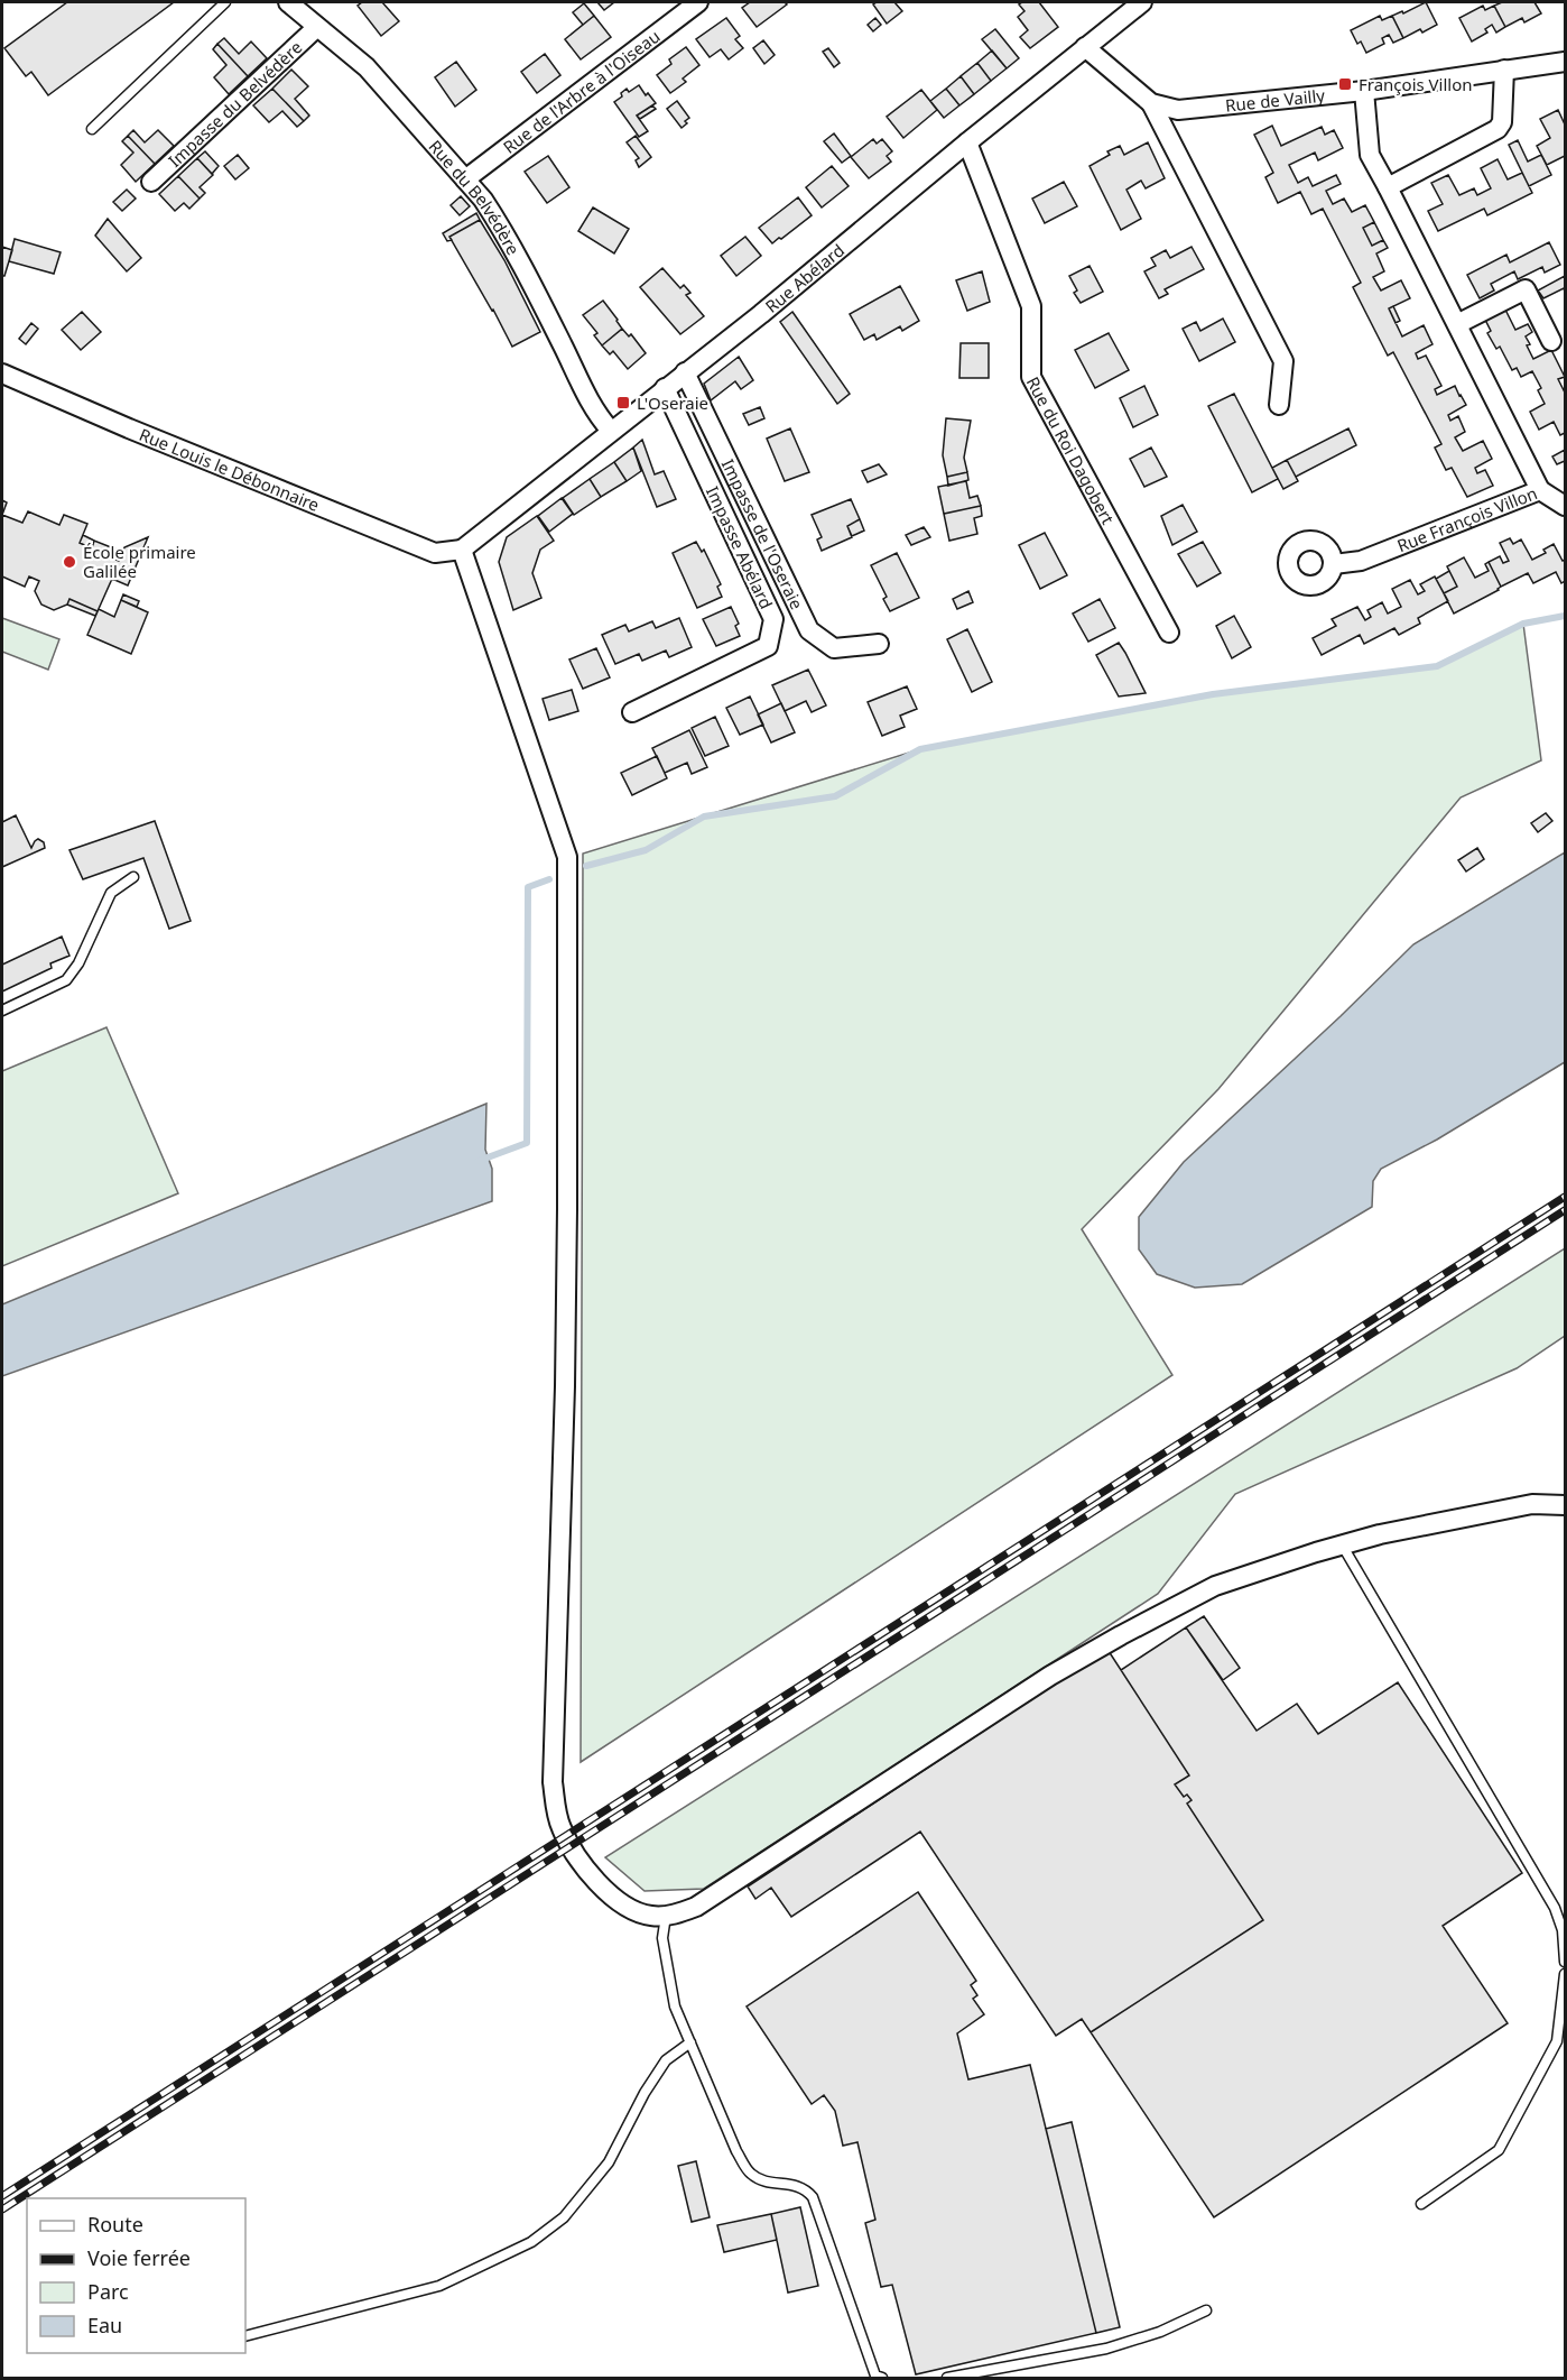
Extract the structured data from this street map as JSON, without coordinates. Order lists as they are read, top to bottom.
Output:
{
  "streets": {
    "street": [
      "Rue de l'Arbre à l'Oiseau",
      "Rue de Vailly",
      "Impasse du Belvédère",
      "Rue du Belvédère",
      "Rue Abélard",
      "Rue du Roi Dagobert",
      "Rue Louis le Débonnaire",
      "Rue François Villon",
      "Impasse de l'Oseraie",
      "Impasse Abélard"
    ]
  },
  "crossings": [
    ["Rue de l'Arbre à l'Oiseau", "Rue du Belvédère"],
    ["Rue de Vailly", "Rue Abélard"],
    ["Rue de Vailly", "Rue François Villon"],
    ["Impasse du Belvédère", "Rue du Belvédère"],
    ["Rue du Belvédère", "Rue Abélard"],
    ["Rue Abélard", "Rue du Roi Dagobert"],
    ["Rue Abélard", "Rue Louis le Débonnaire"],
    ["Rue Abélard", "Impasse de l'Oseraie"],
    ["Rue Abélard", "Impasse Abélard"]
  ],
  "places": {
    "transit": ["François Villon", "L'Oseraie"],
    "other": ["École primaire Galilée"]
  },
  "legend": [
    "Route",
    "Voie ferrée",
    "Parc",
    "Eau"
  ]
}
